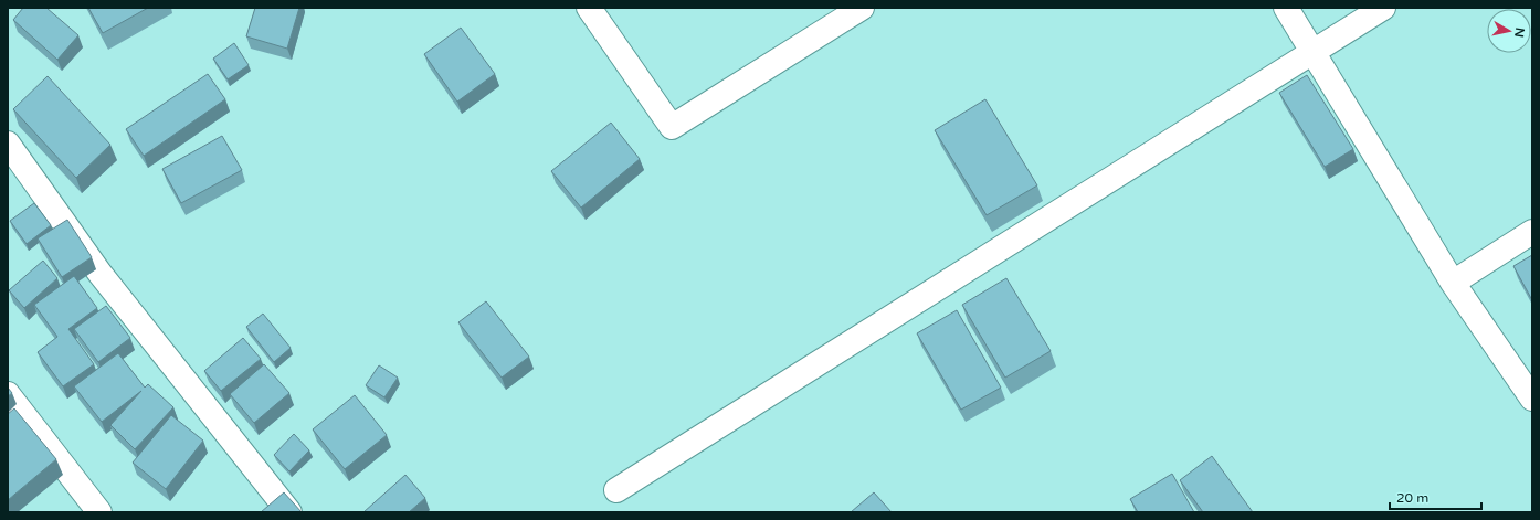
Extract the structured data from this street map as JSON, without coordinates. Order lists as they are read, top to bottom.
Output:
{
  "scale_bar": "20 m",
  "north": "right"
}
